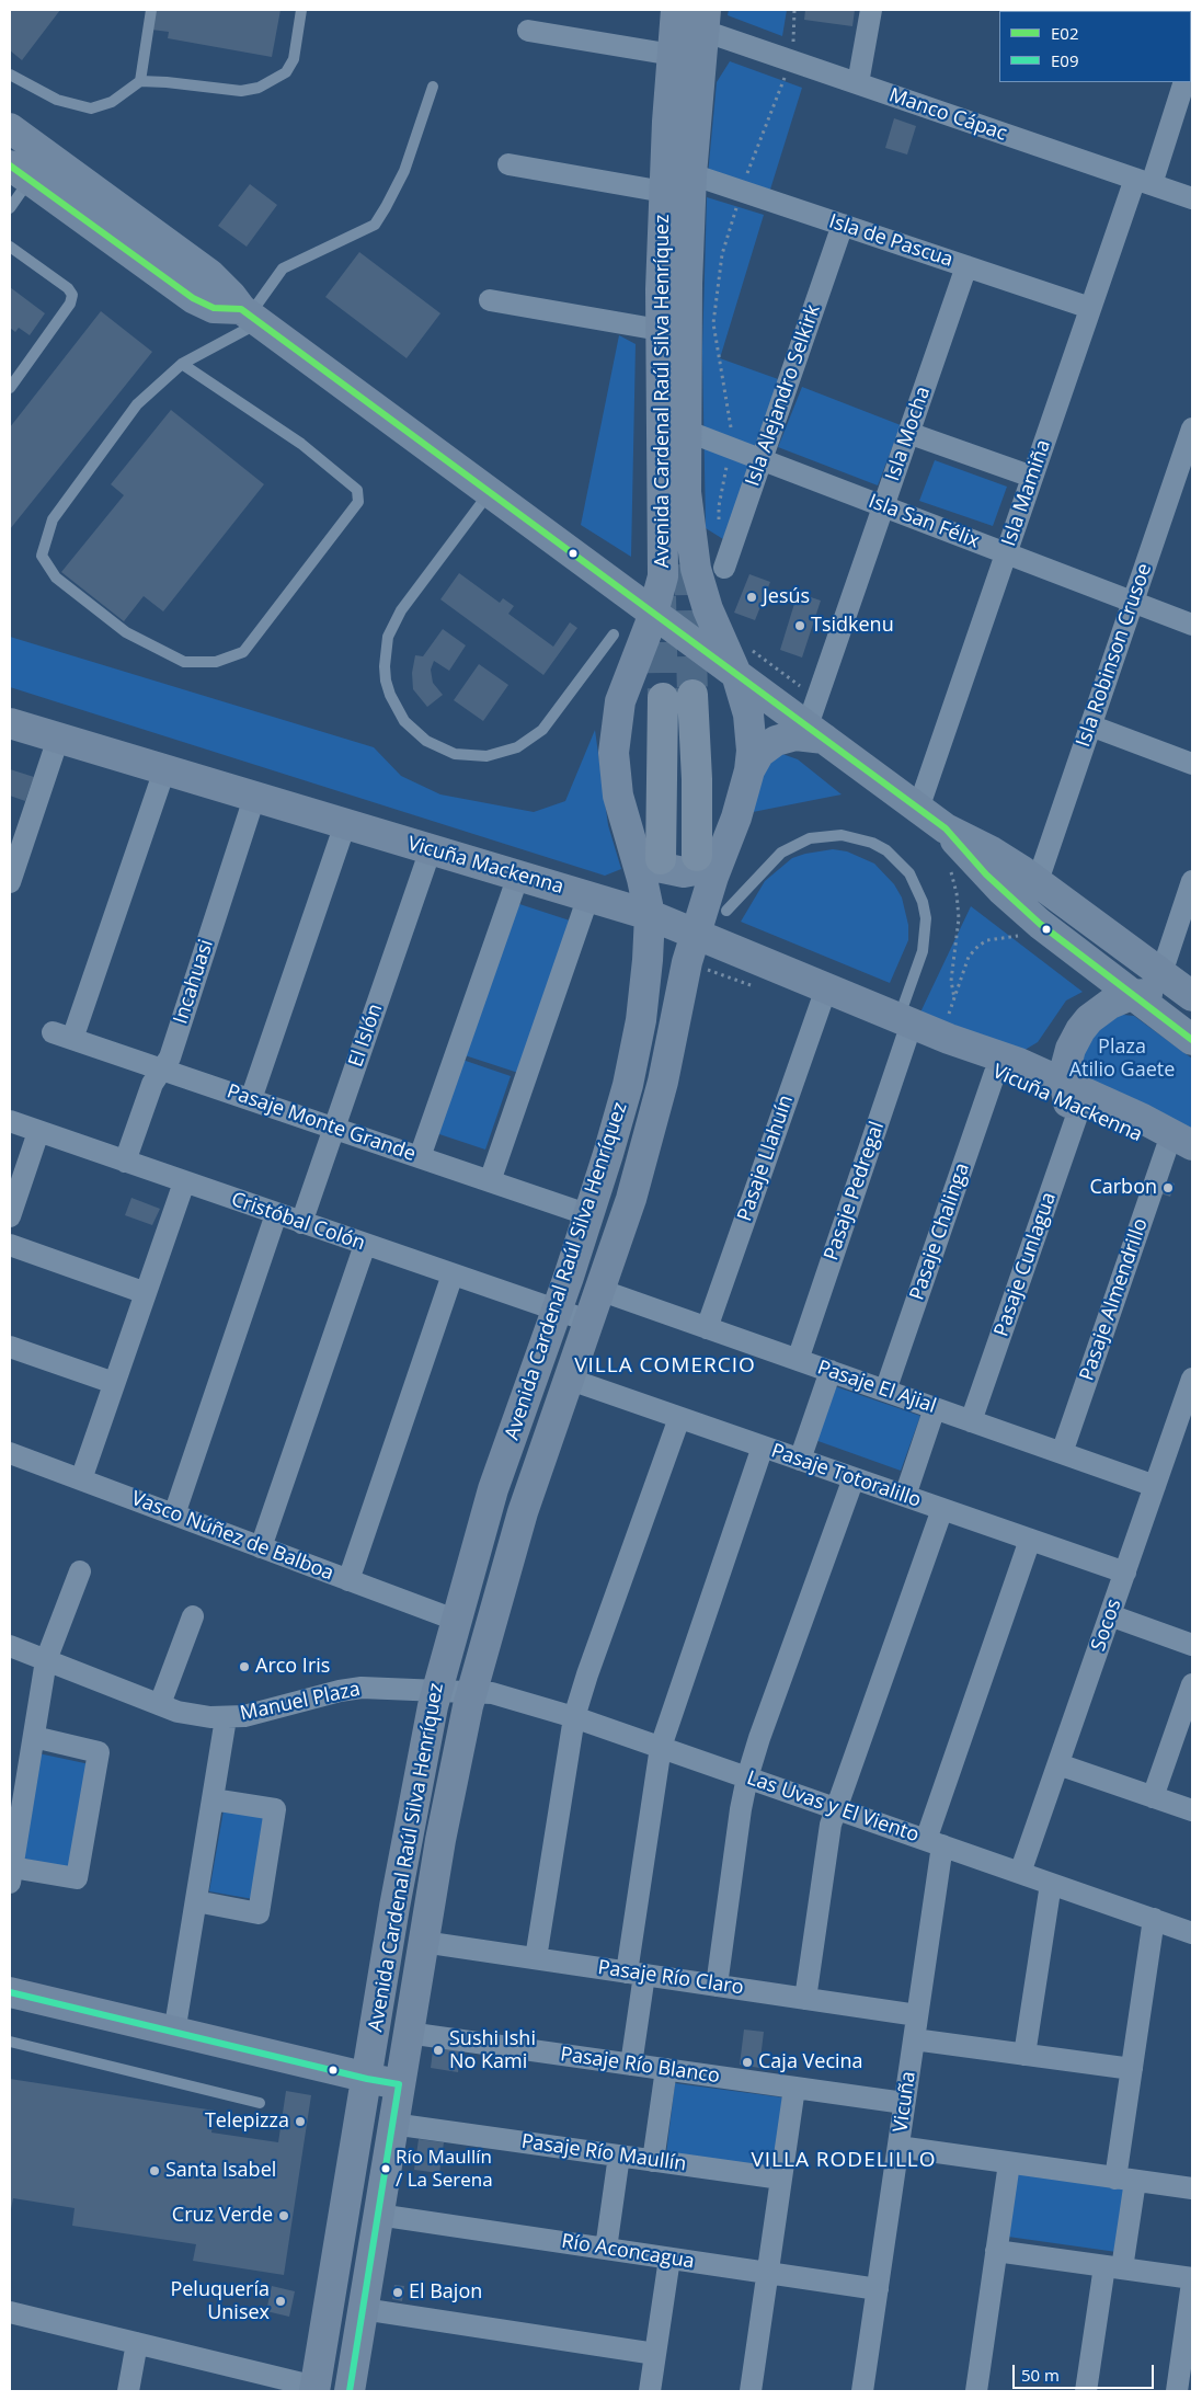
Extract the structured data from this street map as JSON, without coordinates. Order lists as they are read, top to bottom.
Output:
{
  "streets": {
    "main road": ["Avenida Cardenal Raúl Silva Henríquez", "Vicuña Mackenna"],
    "street": [
      "Manco Cápac",
      "Isla de Pascua",
      "Isla Alejandro Selkirk",
      "Isla Mocha",
      "Isla Mamiña",
      "Isla San Félix",
      "Isla Robinson Crusoe",
      "Incahuasi",
      "El Islón",
      "Pasaje Monte Grande",
      "Pasaje Llahuín",
      "Pasaje Pedregal",
      "Cristóbal Colón",
      "Pasaje Chalinga",
      "Pasaje Cunlagua",
      "Pasaje Almendrillo",
      "Pasaje El Ajial",
      "Pasaje Totoralillo",
      "Vasco Núñez de Balboa",
      "Socos",
      "Manuel Plaza",
      "Las Uvas y El Viento",
      "Pasaje Río Claro",
      "Pasaje Río Blanco",
      "Vicuña",
      "Pasaje Río Maullín",
      "Río Aconcagua"
    ]
  },
  "crossings": [
    ["Manco Cápac", "Avenida Cardenal Raúl Silva Henríquez"],
    ["Manco Cápac", "Isla Mamiña"],
    ["Isla de Pascua", "Avenida Cardenal Raúl Silva Henríquez"],
    ["Isla de Pascua", "Isla Alejandro Selkirk"],
    ["Isla de Pascua", "Isla Mocha"],
    ["Isla de Pascua", "Isla Mamiña"],
    ["Avenida Cardenal Raúl Silva Henríquez", "Isla San Félix"],
    ["Avenida Cardenal Raúl Silva Henríquez", "Vicuña Mackenna"],
    ["Avenida Cardenal Raúl Silva Henríquez", "Pasaje Monte Grande"],
    ["Avenida Cardenal Raúl Silva Henríquez", "Cristóbal Colón"],
    ["Avenida Cardenal Raúl Silva Henríquez", "Pasaje El Ajial"],
    ["Avenida Cardenal Raúl Silva Henríquez", "Pasaje Totoralillo"],
    ["Avenida Cardenal Raúl Silva Henríquez", "Vasco Núñez de Balboa"],
    ["Avenida Cardenal Raúl Silva Henríquez", "Manuel Plaza"],
    ["Avenida Cardenal Raúl Silva Henríquez", "Las Uvas y El Viento"],
    ["Avenida Cardenal Raúl Silva Henríquez", "Pasaje Río Claro"],
    ["Avenida Cardenal Raúl Silva Henríquez", "Pasaje Río Blanco"],
    ["Avenida Cardenal Raúl Silva Henríquez", "Pasaje Río Maullín"],
    ["Avenida Cardenal Raúl Silva Henríquez", "Río Aconcagua"],
    ["Isla Alejandro Selkirk", "Isla San Félix"],
    ["Isla Mocha", "Isla San Félix"],
    ["Isla Mamiña", "Isla San Félix"],
    ["Isla San Félix", "Isla Robinson Crusoe"],
    ["Vicuña Mackenna", "Incahuasi"],
    ["Vicuña Mackenna", "El Islón"],
    ["Vicuña Mackenna", "Pasaje Llahuín"],
    ["Vicuña Mackenna", "Pasaje Pedregal"],
    ["Vicuña Mackenna", "Pasaje Chalinga"],
    ["Vicuña Mackenna", "Pasaje Cunlagua"],
    ["Vicuña Mackenna", "Pasaje Almendrillo"],
    ["Incahuasi", "Pasaje Monte Grande"],
    ["Incahuasi", "Cristóbal Colón"],
    ["El Islón", "Pasaje Monte Grande"],
    ["El Islón", "Cristóbal Colón"],
    ["Pasaje Llahuín", "Pasaje El Ajial"],
    ["Pasaje Pedregal", "Pasaje El Ajial"],
    ["Pasaje Chalinga", "Pasaje El Ajial"],
    ["Pasaje Cunlagua", "Pasaje El Ajial"],
    ["Pasaje Almendrillo", "Pasaje El Ajial"],
    ["Pasaje El Ajial", "Socos"],
    ["Pasaje Totoralillo", "Socos"],
    ["Pasaje Totoralillo", "Vicuña"],
    ["Socos", "Las Uvas y El Viento"],
    ["Manuel Plaza", "Las Uvas y El Viento"],
    ["Las Uvas y El Viento", "Vicuña"],
    ["Pasaje Río Claro", "Vicuña"],
    ["Pasaje Río Blanco", "Vicuña"],
    ["Vicuña", "Río Aconcagua"]
  ],
  "districts": ["VILLA COMERCIO", "VILLA RODELILLO"],
  "parks": ["Plaza Atilio Gaete"],
  "places": [
    "Jesús",
    "Tsidkenu",
    "Carbon",
    "Arco Iris",
    "Sushi Ishi No Kami",
    "Caja Vecina",
    "Telepizza",
    "Río Maullín / La Serena",
    "Santa Isabel",
    "Cruz Verde",
    "El Bajon",
    "Peluquería Unisex"
  ],
  "lines": ["transit line E02", "transit line E09"],
  "legend": ["E02", "E09"],
  "scale_bar": "50 m"
}
